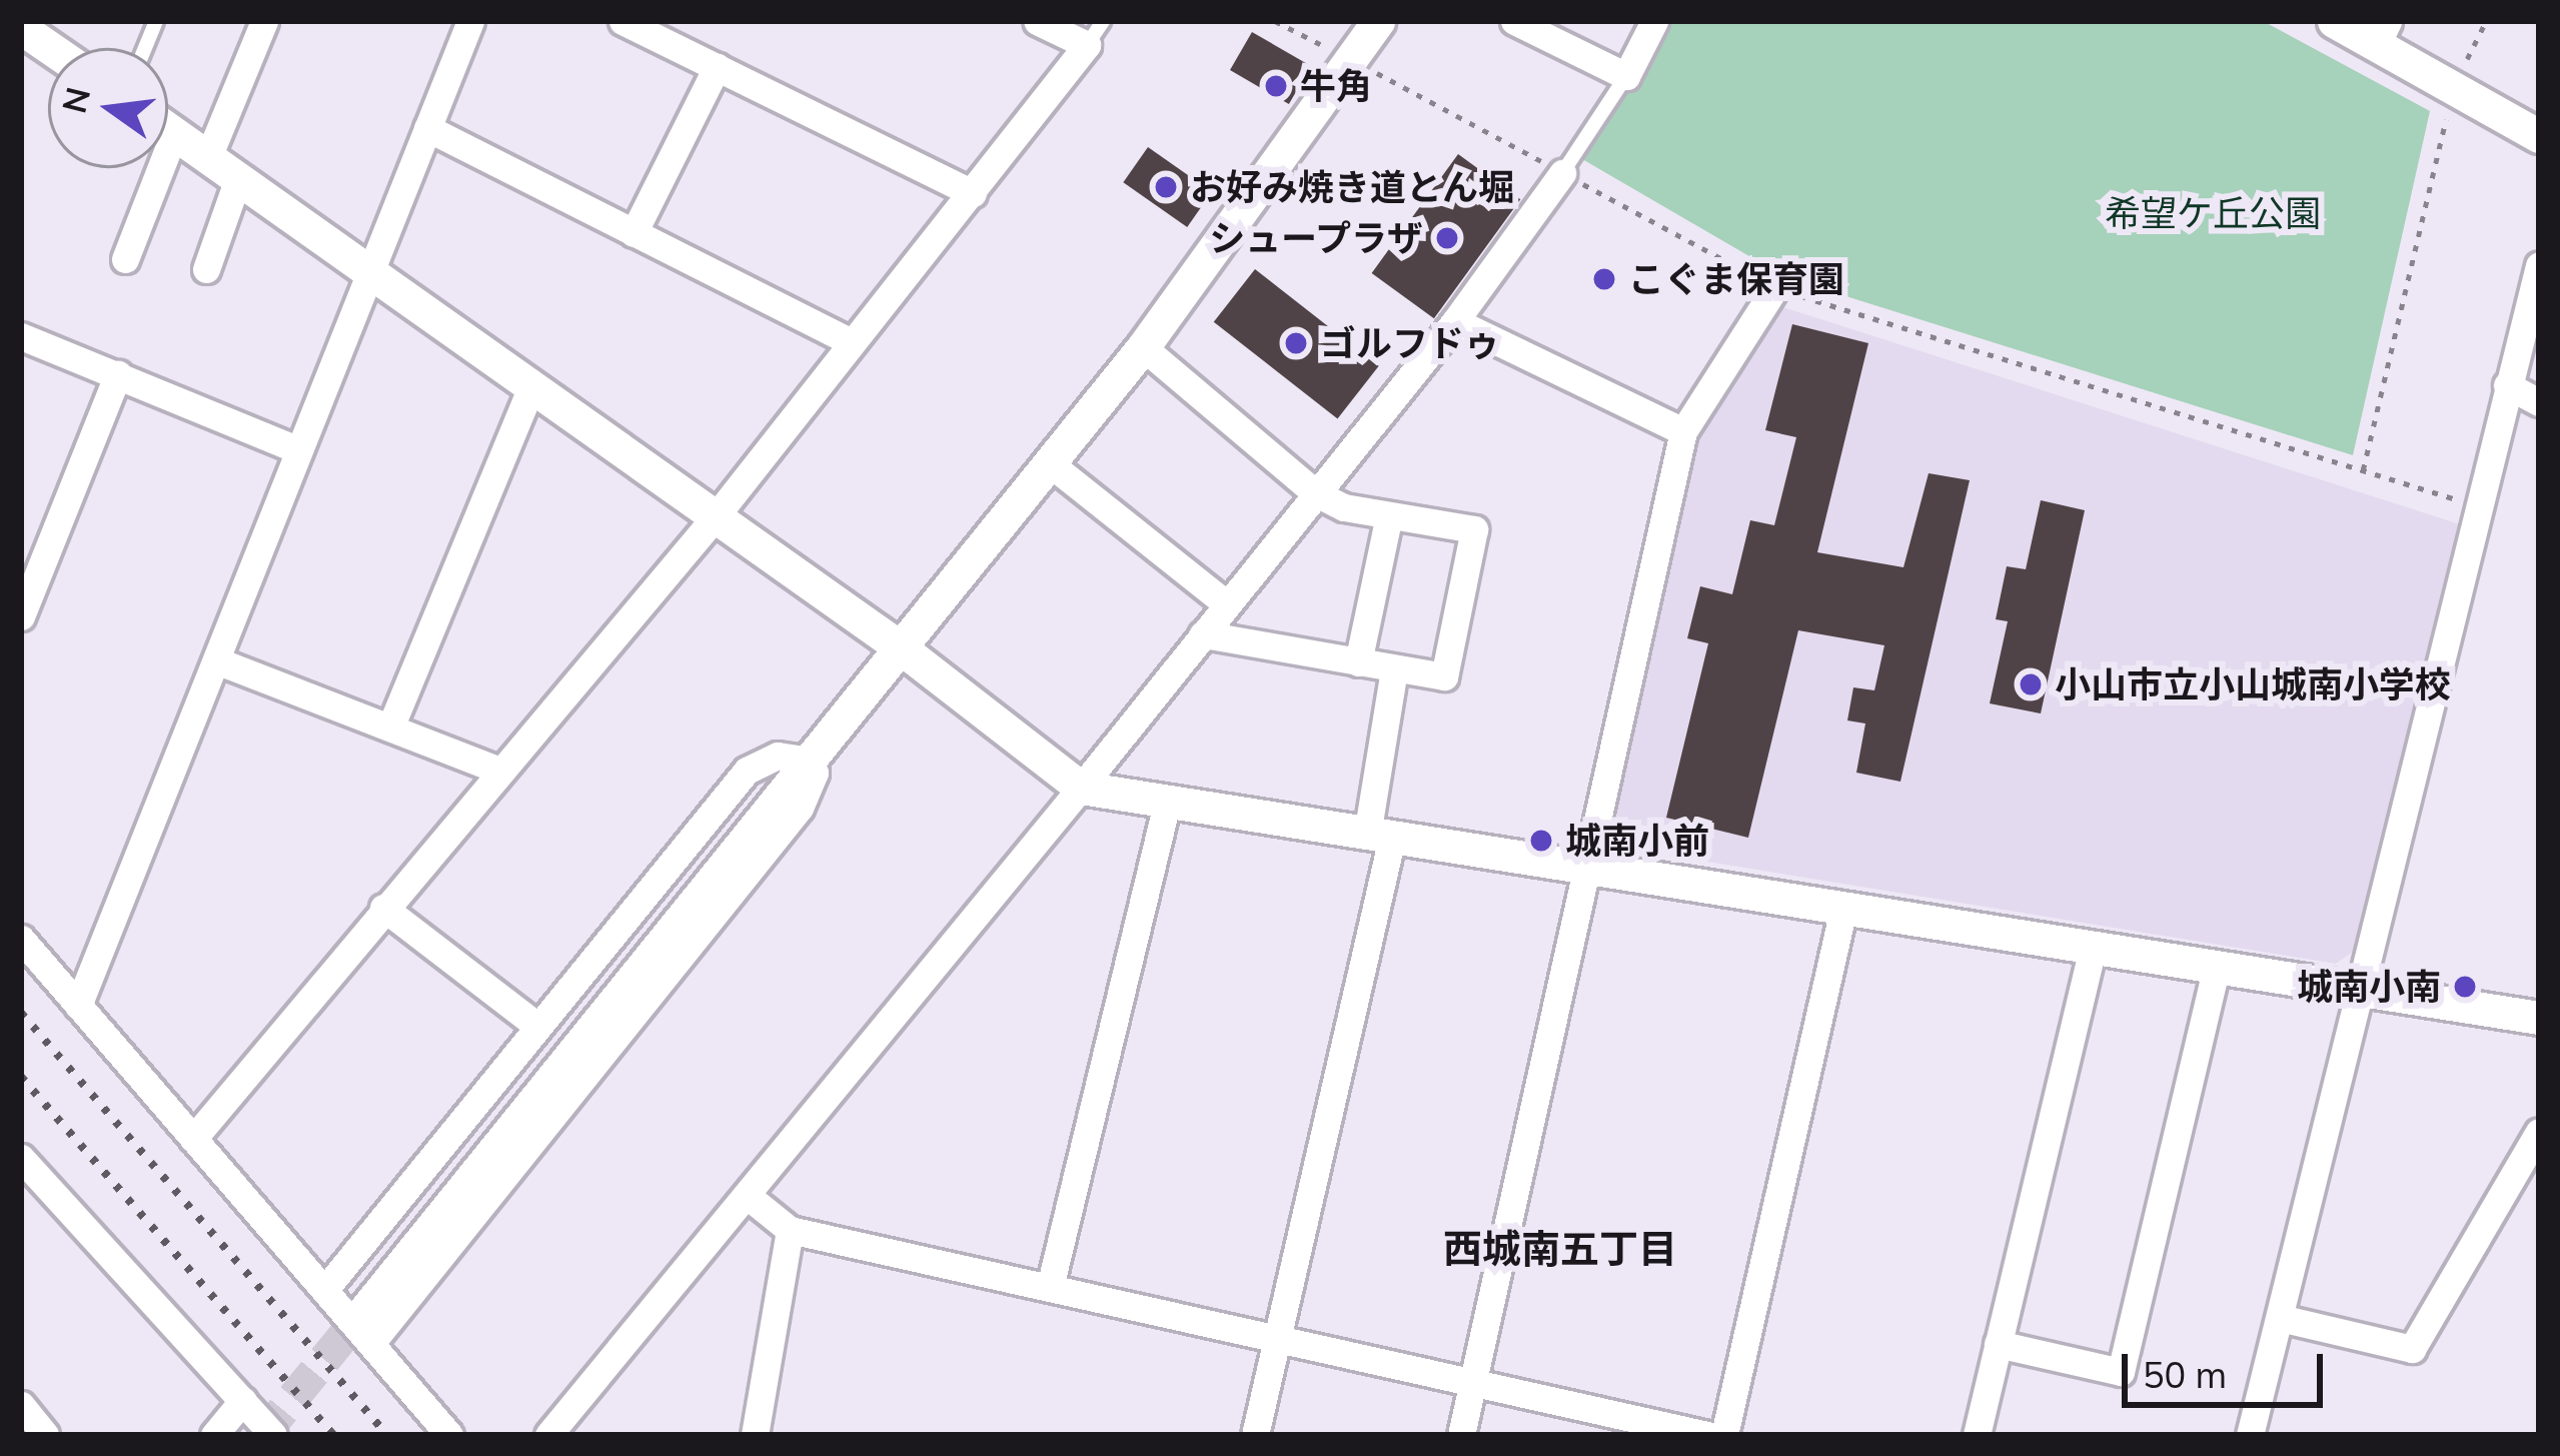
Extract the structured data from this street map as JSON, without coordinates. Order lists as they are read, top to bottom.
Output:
{
  "districts": ["西城南五丁目"],
  "parks": ["希望ケ丘公園"],
  "places": [
    "牛角",
    "お好み焼き道とん堀",
    "シュープラザ",
    "こぐま保育園",
    "ゴルフドゥ",
    "小山市立小山城南小学校",
    "城南小前",
    "城南小南"
  ],
  "scale_bar": "50 m",
  "north": "left"
}
